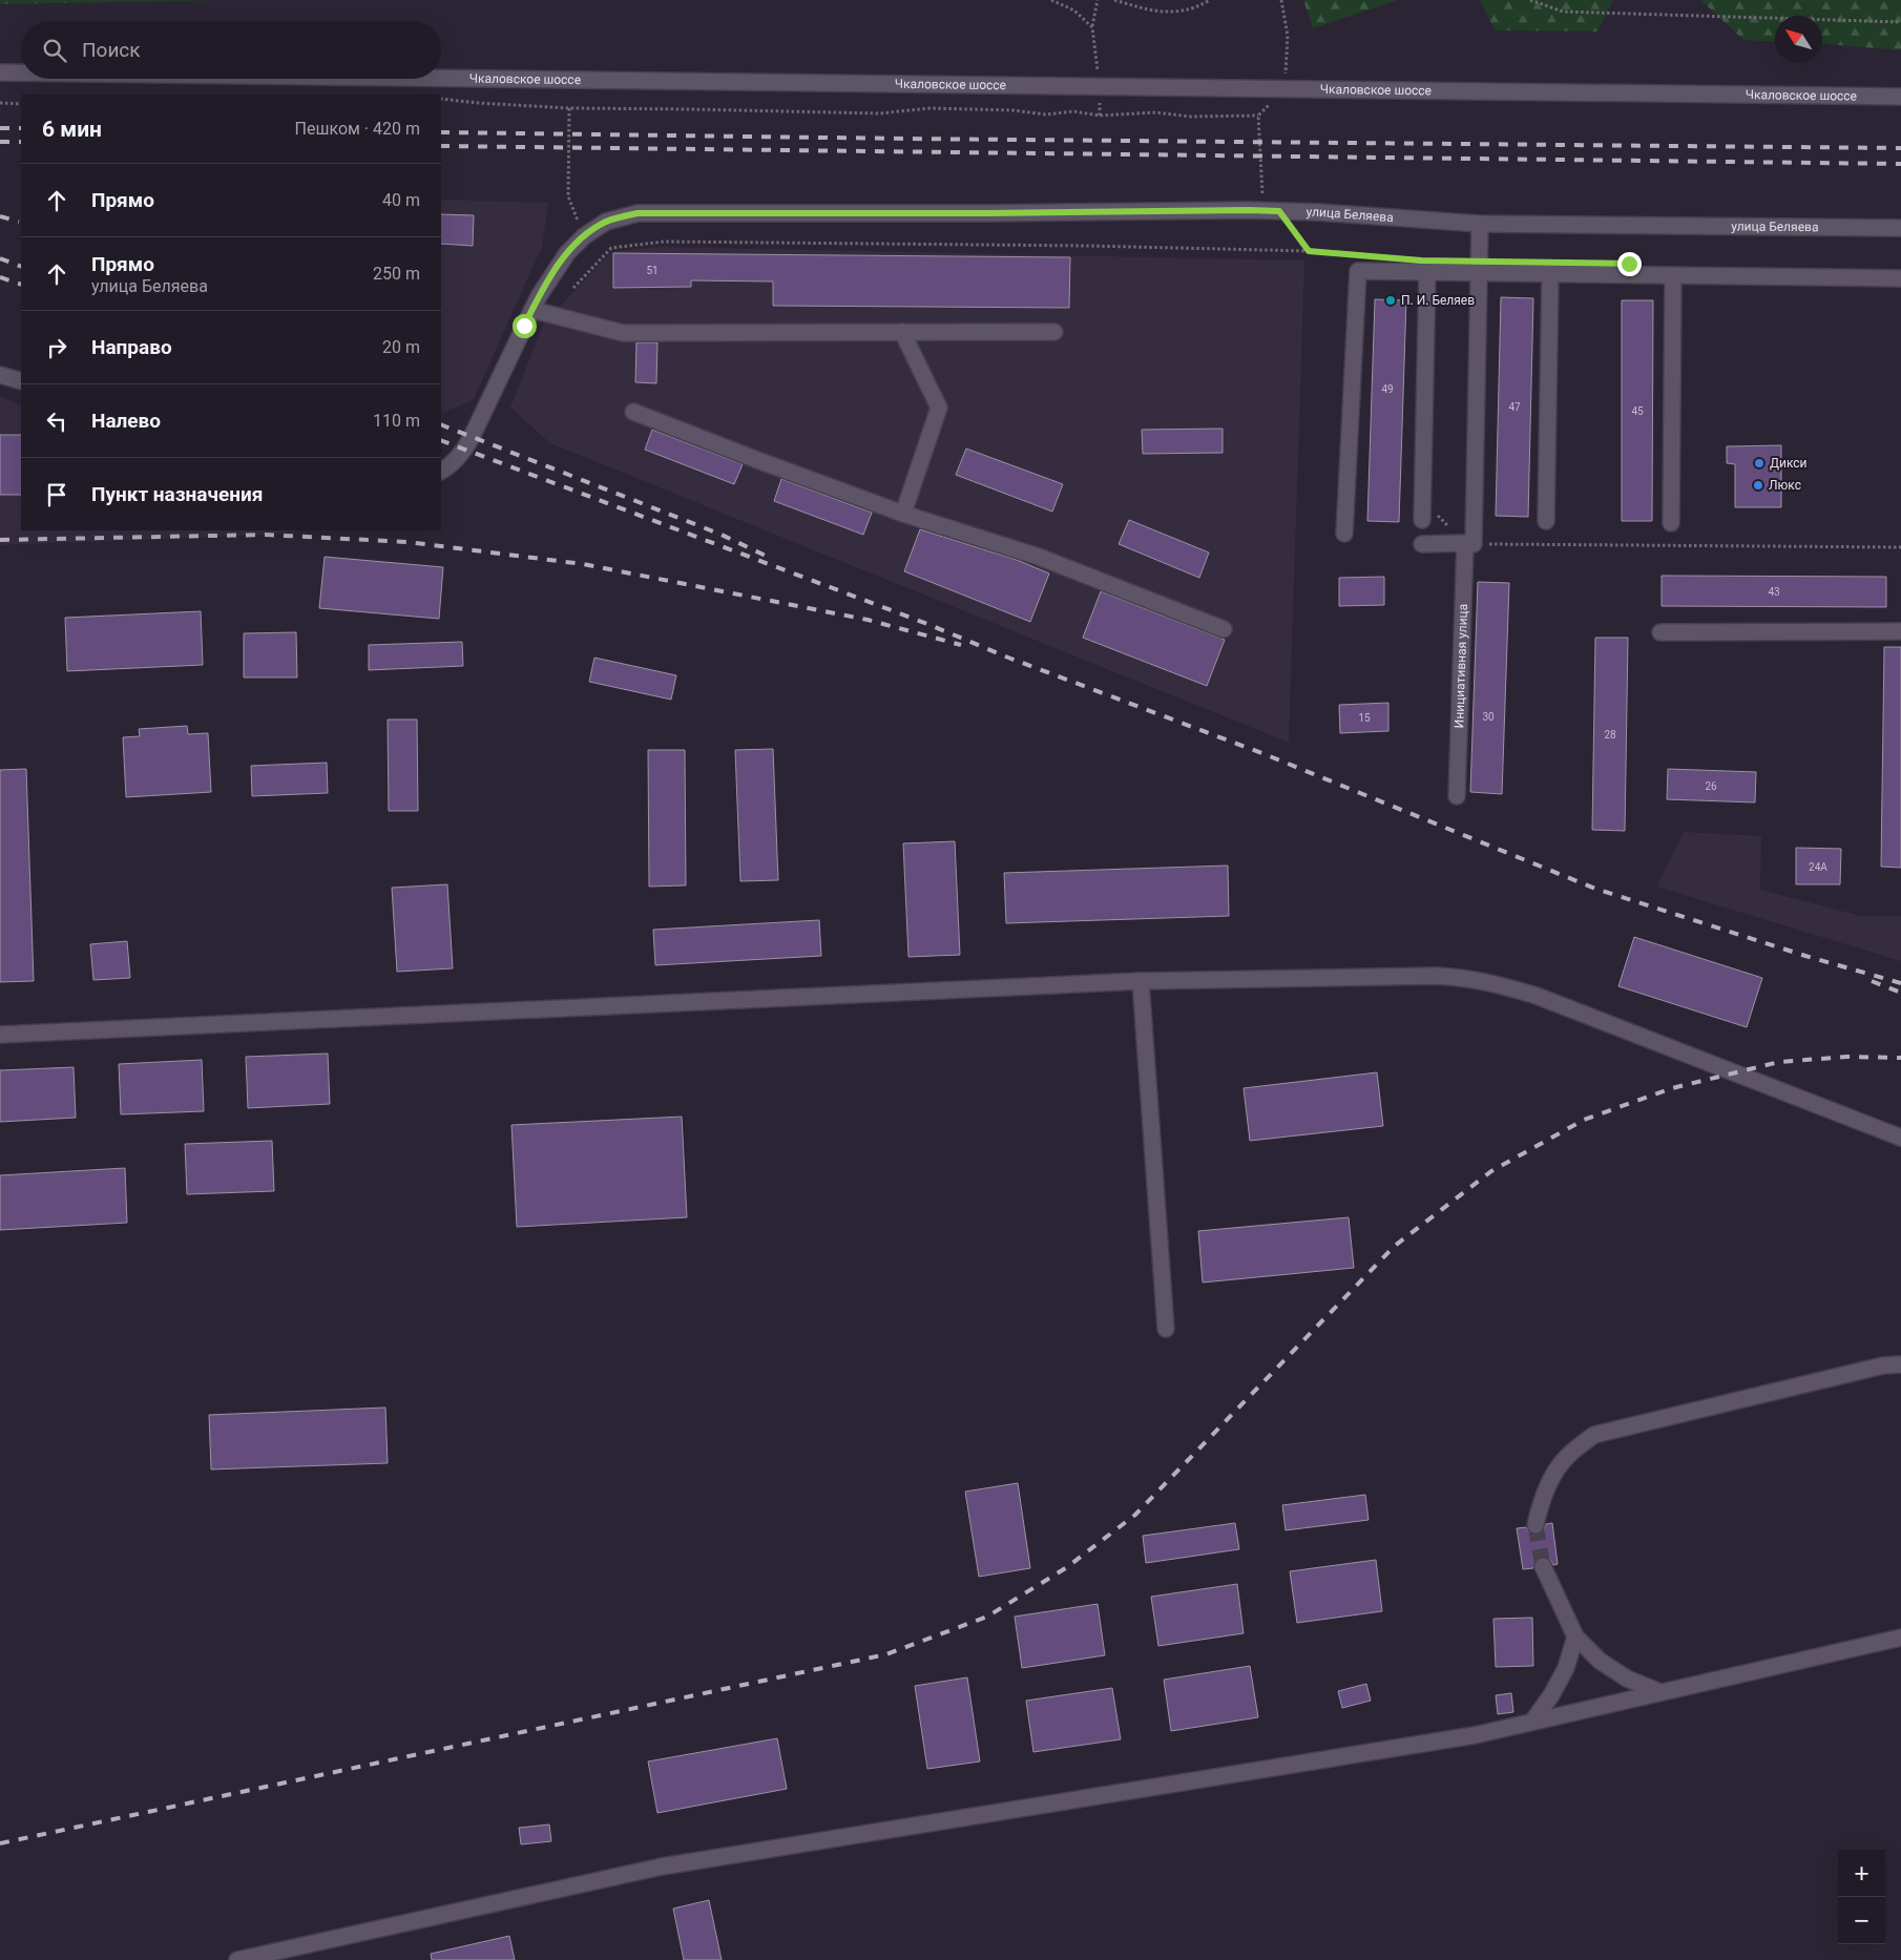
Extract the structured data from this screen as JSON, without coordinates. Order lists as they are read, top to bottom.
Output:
{
  "streets": {
    "street": ["Чкаловское шоссе", "улица Беляева", "Инициативная улица"]
  },
  "crossings": [
    ["улица Беляева", "Инициативная улица"]
  ],
  "places": ["П. И. Беляев", "Дикси", "Люкс"],
  "house_numbers": [
    "51",
    "49",
    "47",
    "45",
    "43",
    "30",
    "15",
    "28",
    "26",
    "24А"
  ],
  "north": "top left",
  "page": {
    "search": "Поиск",
    "heading": ["6 мин", "Пешком · 420 m"],
    "list": [
      ["Прямо", "40 m"],
      ["Прямо", "улица Беляева", "250 m"],
      ["Направо", "20 m"],
      ["Налево", "110 m"],
      "Пункт назначения"
    ],
    "map_buttons": ["+", "−"]
  }
}
